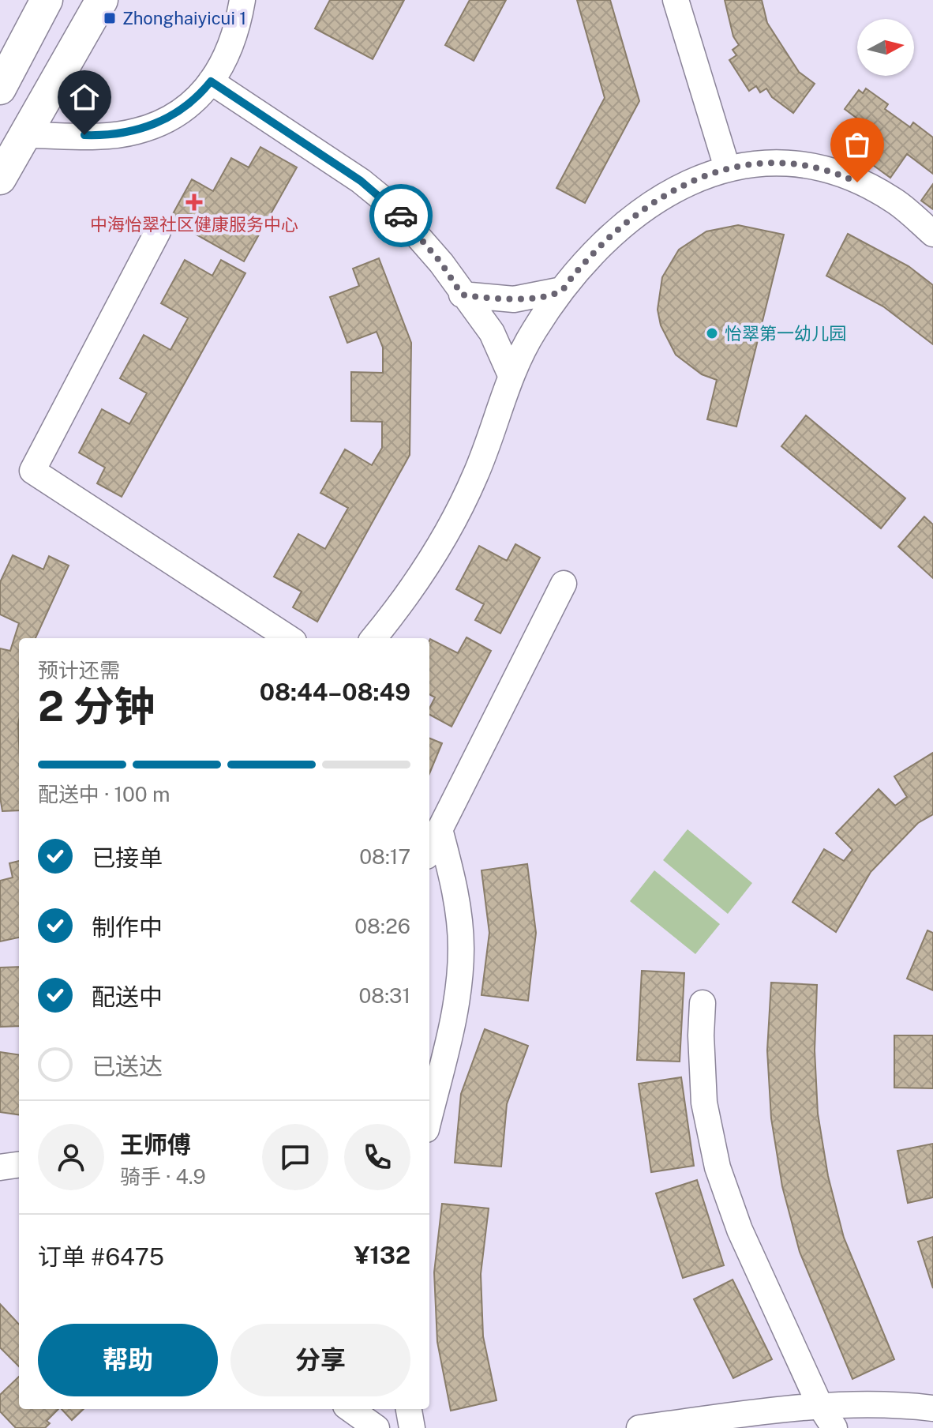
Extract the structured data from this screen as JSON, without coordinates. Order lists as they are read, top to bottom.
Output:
{
  "places": {
    "transit": ["Zhonghaiyicui 1"],
    "health": ["中海怡翠社区健康服务中心"],
    "other": ["怡翠第一幼儿园"]
  },
  "north": "right",
  "page": {
    "heading": ["2 分钟", "预计还需", "08:44–08:49"],
    "panel": [
      "王师傅",
      "骑手 · 4.9",
      "订单 #6475",
      "¥132"
    ],
    "bar": "配送中 · 100 m",
    "list": [
      ["已接单", "08:17"],
      ["制作中", "08:26"],
      ["配送中", "08:31"],
      "已送达"
    ],
    "buttons": ["帮助", "分享"]
  }
}
